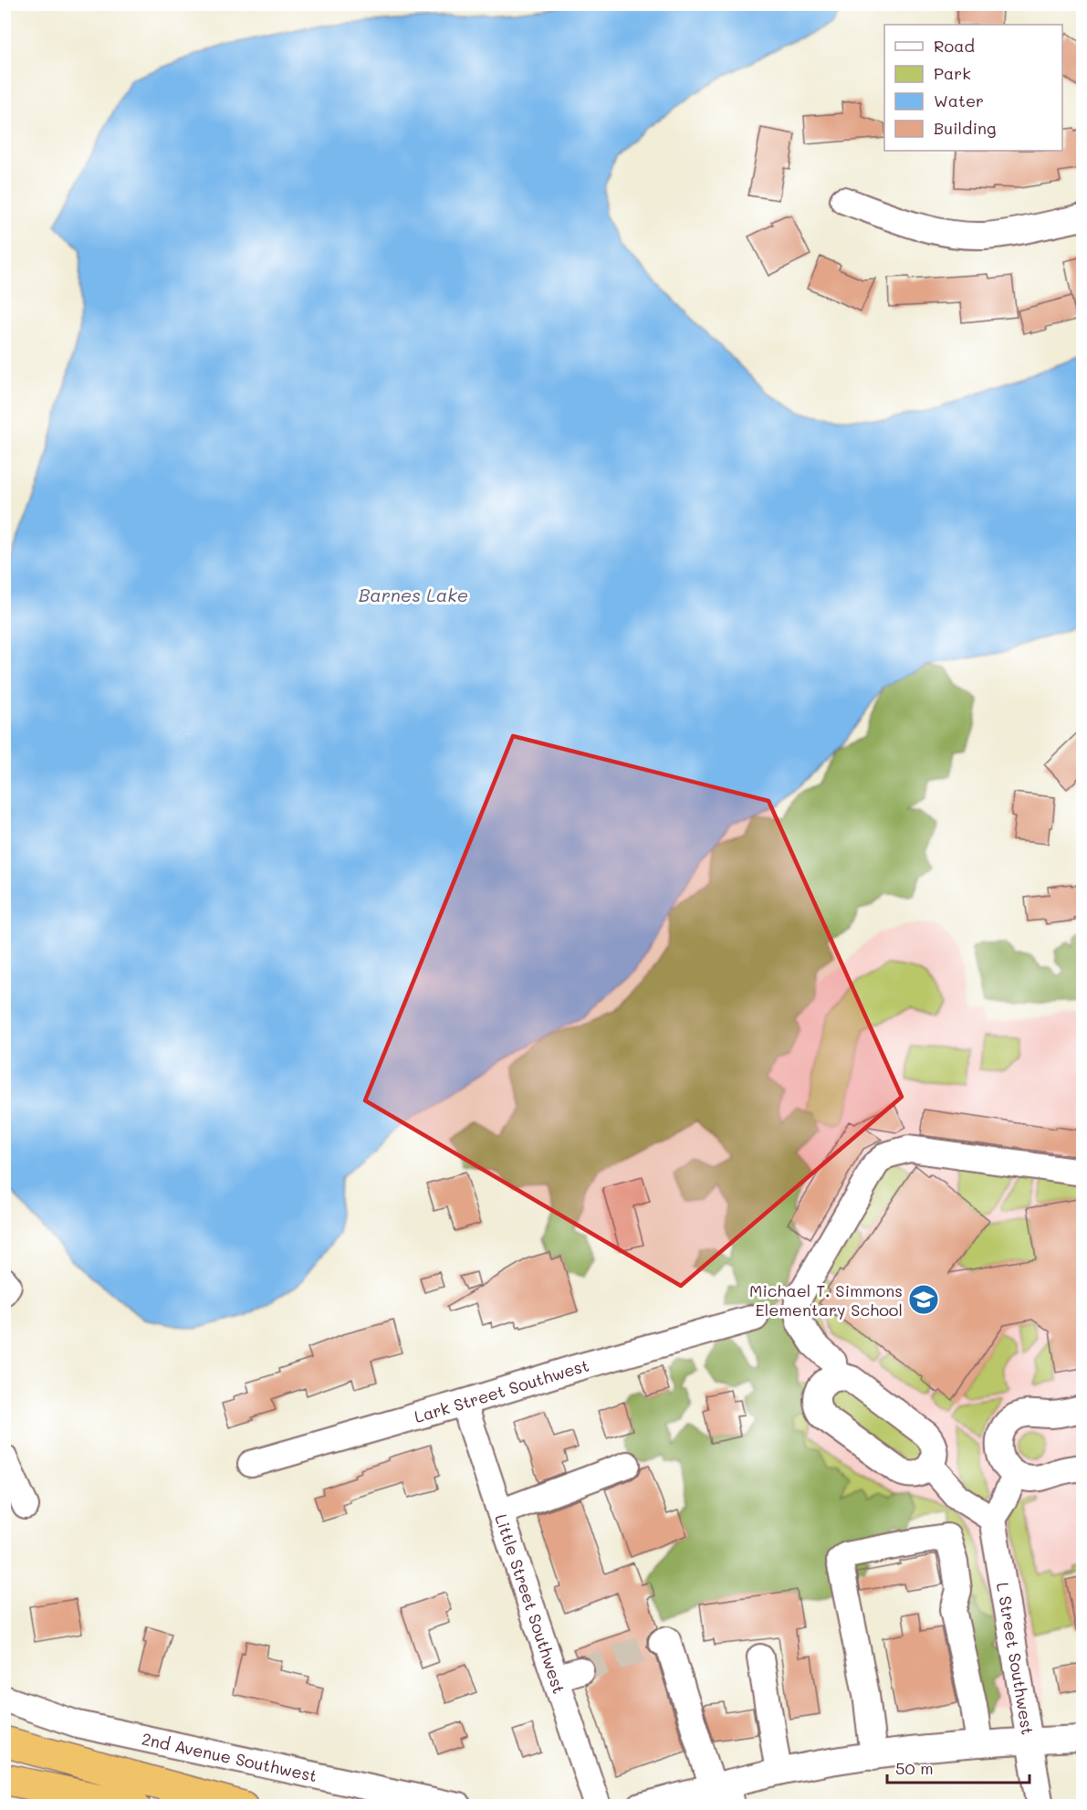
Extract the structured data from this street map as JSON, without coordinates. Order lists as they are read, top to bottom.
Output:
{
  "streets": {
    "street": [
      "Lark Street Southwest",
      "Little Street Southwest",
      "L Street Southwest",
      "2nd Avenue Southwest"
    ]
  },
  "crossings": [
    ["Lark Street Southwest", "Little Street Southwest"]
  ],
  "water": ["Barnes Lake"],
  "places": {
    "school or university": ["Michael T. Simmons Elementary School"]
  },
  "legend": [
    "Road",
    "Park",
    "Water",
    "Building"
  ],
  "scale_bar": "50 m"
}
